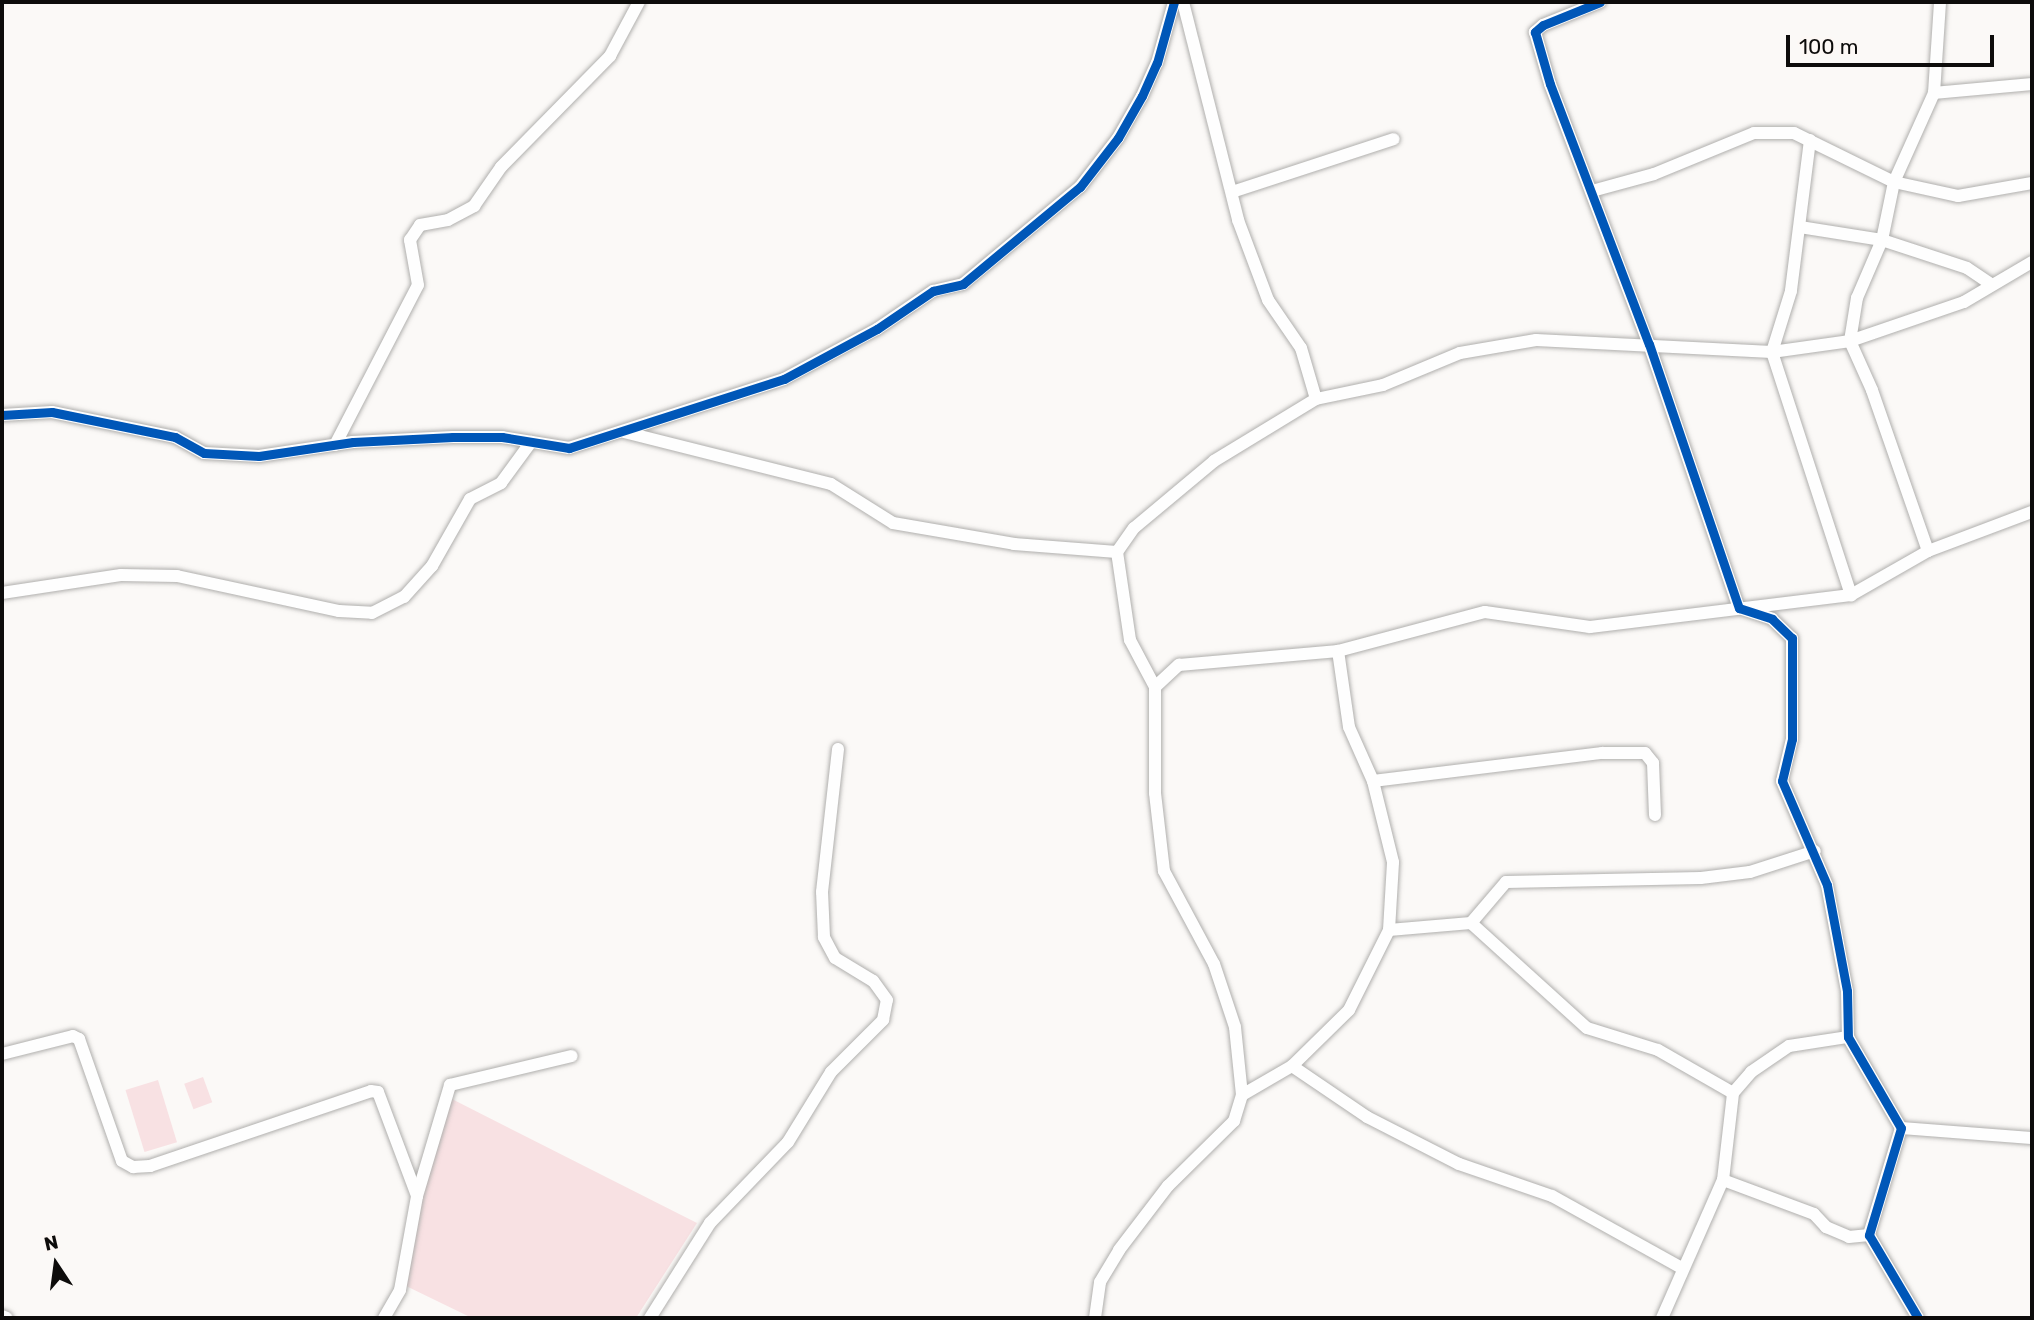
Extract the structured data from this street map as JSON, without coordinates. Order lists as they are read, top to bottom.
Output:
{
  "scale_bar": "100 m",
  "north": "top"
}
